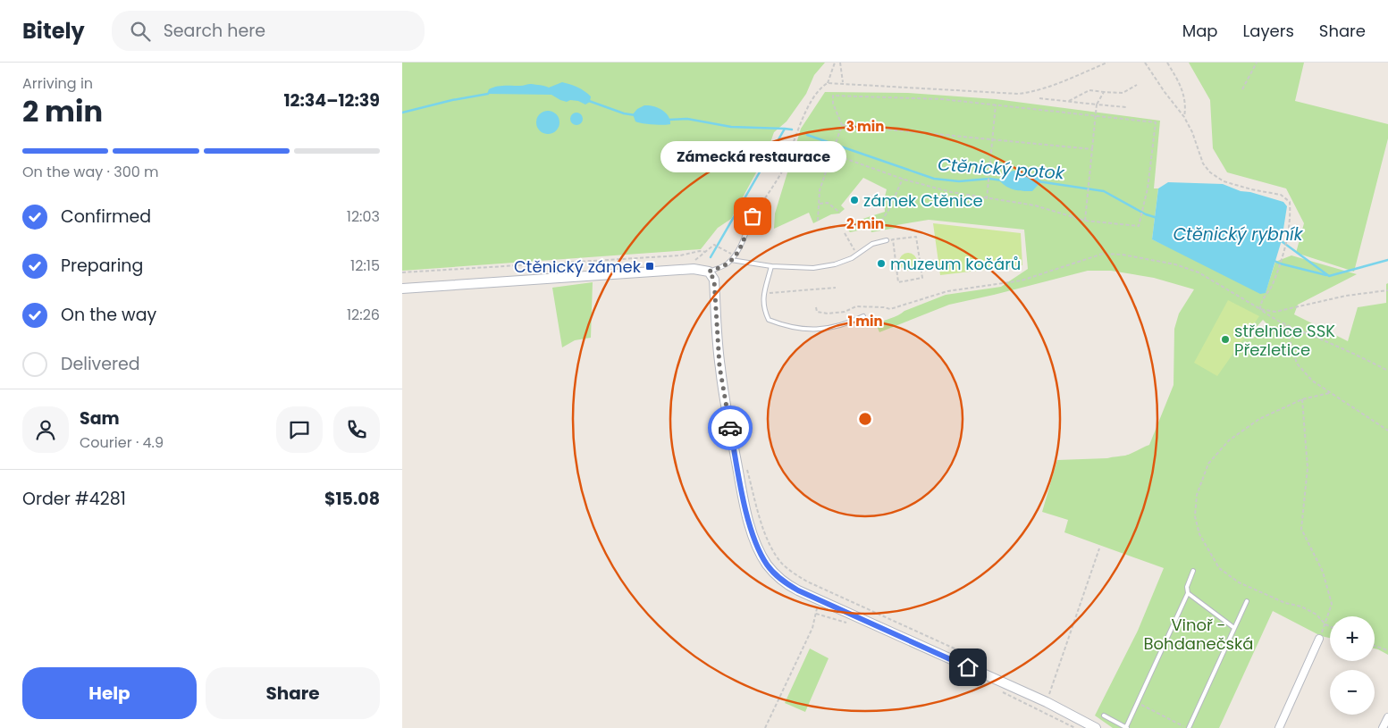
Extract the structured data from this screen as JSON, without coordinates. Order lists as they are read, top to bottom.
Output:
{
  "water": ["Ctěnický potok", "Ctěnický rybník"],
  "parks": ["Vinoř - Bohdanečská"],
  "places": {
    "other": [
      "zámek Ctěnice",
      "Zámecká restaurace",
      "muzeum kočárů",
      "střelnice SSK Přezletice"
    ],
    "transit": ["Ctěnický zámek"]
  },
  "page": {
    "header": "Bitely",
    "search": "Search here",
    "nav": ["Map", "Layers", "Share"],
    "heading": ["2 min", "Arriving in", "12:34–12:39"],
    "panel": [
      "Sam",
      "Courier · 4.9",
      "Order #4281",
      "$15.08"
    ],
    "bar": "On the way · 300 m",
    "bubble": "Zámecká restaurace",
    "list": [
      ["Confirmed", "12:03"],
      ["Preparing", "12:15"],
      ["On the way", "12:26"],
      "Delivered"
    ],
    "map_buttons": ["+", "−"],
    "buttons": ["Help", "Share"]
  },
  "rings": ["3 min", "2 min", "1 min"]
}
